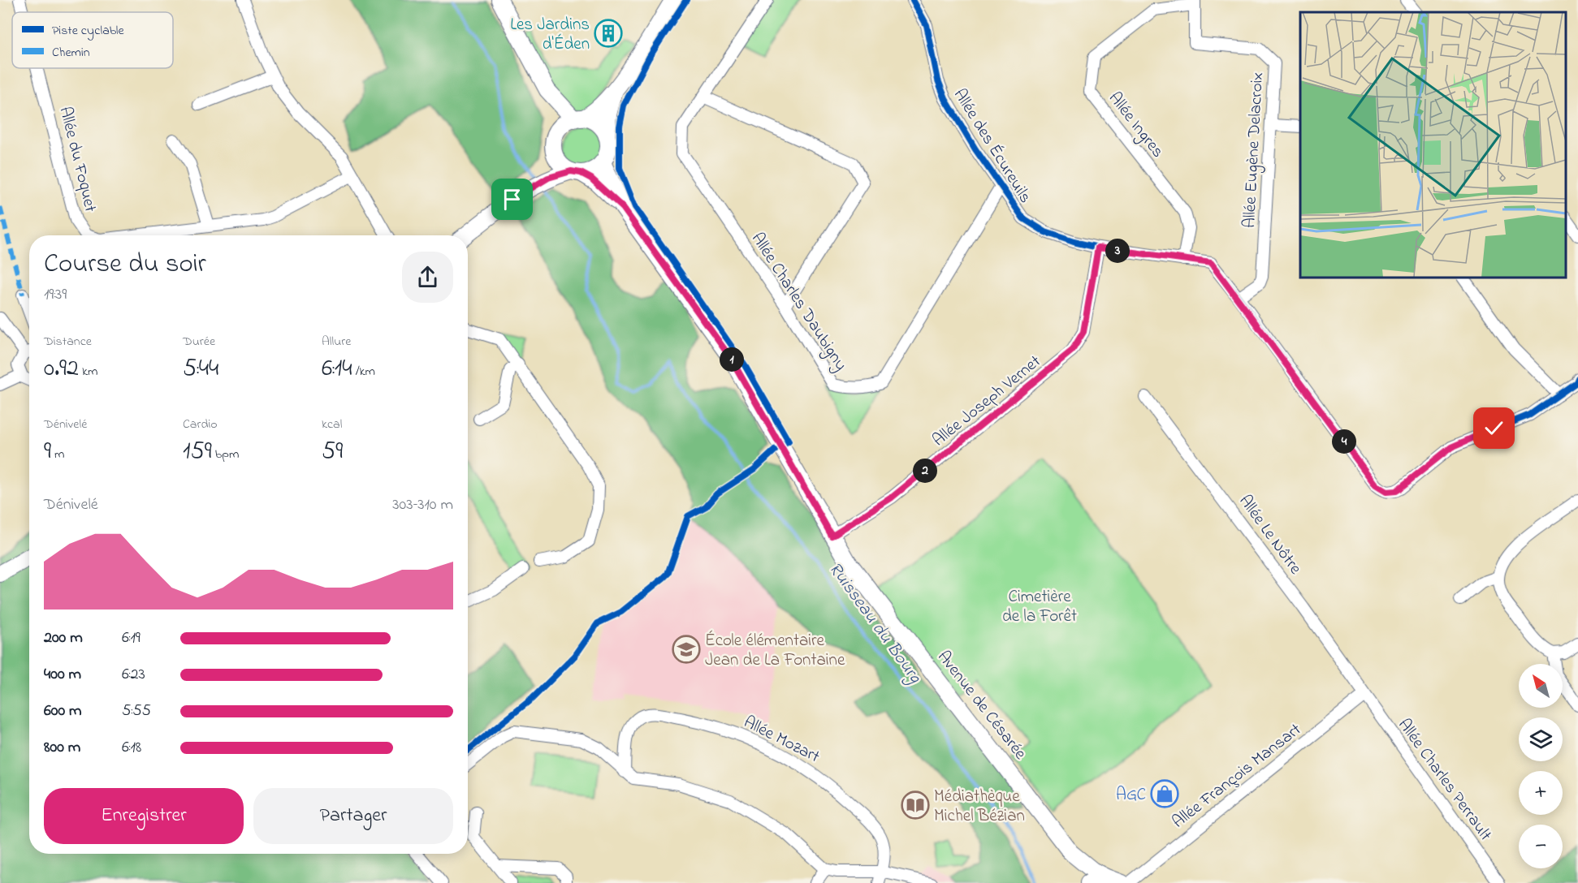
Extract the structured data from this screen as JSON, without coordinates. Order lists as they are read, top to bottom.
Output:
{
  "streets": {
    "street": [
      "Allée Ingres",
      "Allée des Écureuils",
      "Allée Eugène Delacroix",
      "Allée du Foquet",
      "Allée Charles Daubigny",
      "Allée Joseph Vernet",
      "Allée Le Nôtre",
      "Avenue de Césarée",
      "Allée Mozart",
      "Allée François Mansart",
      "Allée Charles Perrault"
    ]
  },
  "crossings": [
    ["Allée Ingres", "Allée des Écureuils"],
    ["Allée Ingres", "Allée Eugène Delacroix"],
    ["Allée des Écureuils", "Allée Eugène Delacroix"],
    ["Allée des Écureuils", "Allée Charles Daubigny"],
    ["Allée des Écureuils", "Allée Joseph Vernet"],
    ["Allée Joseph Vernet", "Avenue de Césarée"],
    ["Allée Le Nôtre", "Allée François Mansart"],
    ["Allée Le Nôtre", "Allée Charles Perrault"],
    ["Allée François Mansart", "Allée Charles Perrault"]
  ],
  "water": ["Ruisseau du Bourg"],
  "parks": ["Cimetière de la Forêt"],
  "places": {
    "building": ["Les Jardins d'Éden"],
    "school or university": ["École élémentaire Jean de La Fontaine"],
    "shop": ["AGC"],
    "library": ["Médiathèque Michel Bézian"]
  },
  "legend": ["Piste cyclable", "Chemin"],
  "north": "top left",
  "page": {
    "heading": ["Course du soir", "19:39"],
    "pins": [
      "3",
      "1",
      "4",
      "2"
    ],
    "stats": [
      ["Distance", "0.92 km"],
      ["Durée", "5:44"],
      ["Allure", "6:14 /km"],
      ["Dénivelé", "9 m"],
      ["Cardio", "159 bpm"],
      ["kcal", "59"]
    ],
    "chart": ["Dénivelé", "303–310 m"],
    "list": [
      {
        "name": "200 m",
        "note": "6:19"
      },
      {
        "name": "400 m",
        "note": "6:23"
      },
      {
        "name": "600 m",
        "note": "5:55"
      },
      {
        "name": "800 m",
        "note": "6:18"
      }
    ],
    "map_buttons": ["+", "−"],
    "buttons": ["Enregistrer", "Partager"]
  }
}
